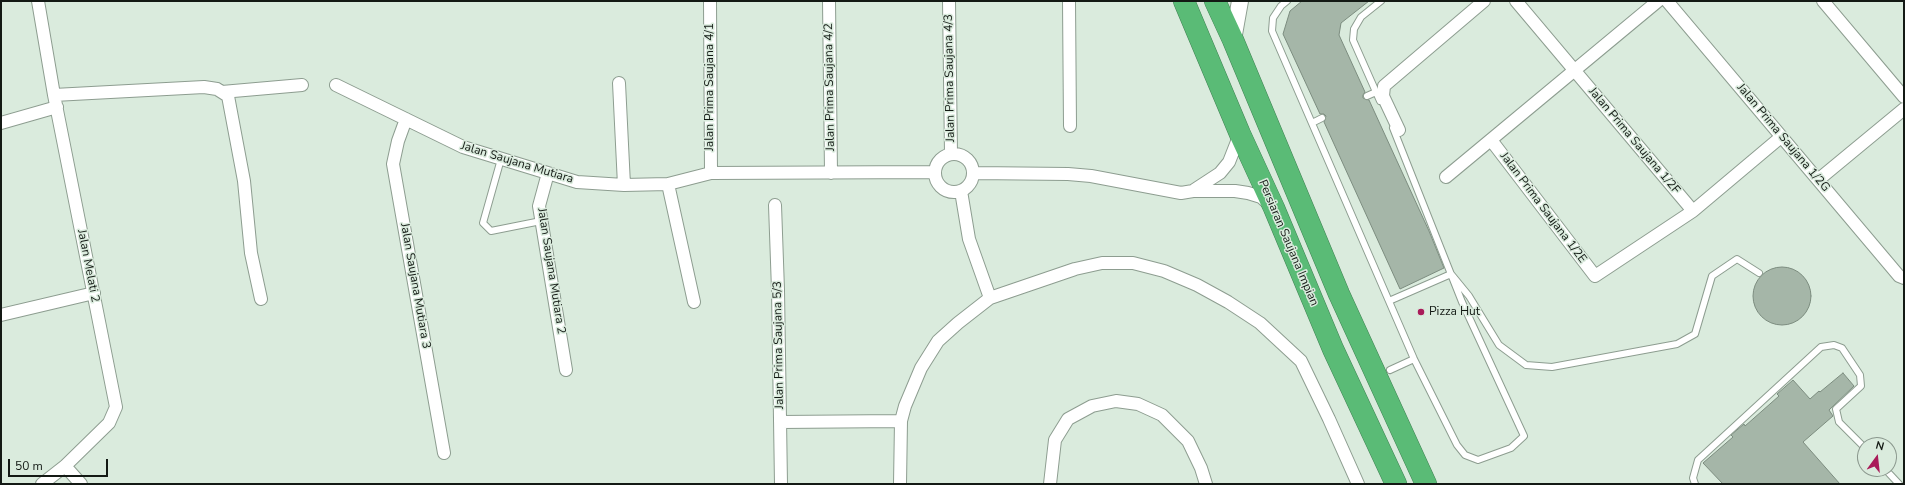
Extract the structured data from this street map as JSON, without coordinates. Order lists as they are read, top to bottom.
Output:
{
  "streets": {
    "highway": ["Persiaran Saujana Impian"],
    "street": [
      "Jalan Prima Saujana 4/3",
      "Jalan Prima Saujana 4/1",
      "Jalan Prima Saujana 4/2",
      "Jalan Prima Saujana 1/2G",
      "Jalan Prima Saujana 1/2F",
      "Jalan Saujana Mutiara",
      "Jalan Prima Saujana 1/2E",
      "Jalan Melati 2",
      "Jalan Saujana Mutiara 2",
      "Jalan Saujana Mutiara 3",
      "Jalan Prima Saujana 5/3"
    ]
  },
  "crossings": [
    ["Jalan Prima Saujana 4/3", "Jalan Saujana Mutiara"],
    ["Jalan Prima Saujana 4/1", "Jalan Saujana Mutiara"],
    ["Jalan Prima Saujana 4/2", "Jalan Saujana Mutiara"],
    ["Jalan Prima Saujana 1/2F", "Jalan Prima Saujana 1/2E"],
    ["Jalan Saujana Mutiara", "Jalan Saujana Mutiara 2"],
    ["Jalan Saujana Mutiara", "Jalan Saujana Mutiara 3"]
  ],
  "places": ["Pizza Hut"],
  "scale_bar": "50 m",
  "north": "top"
}
